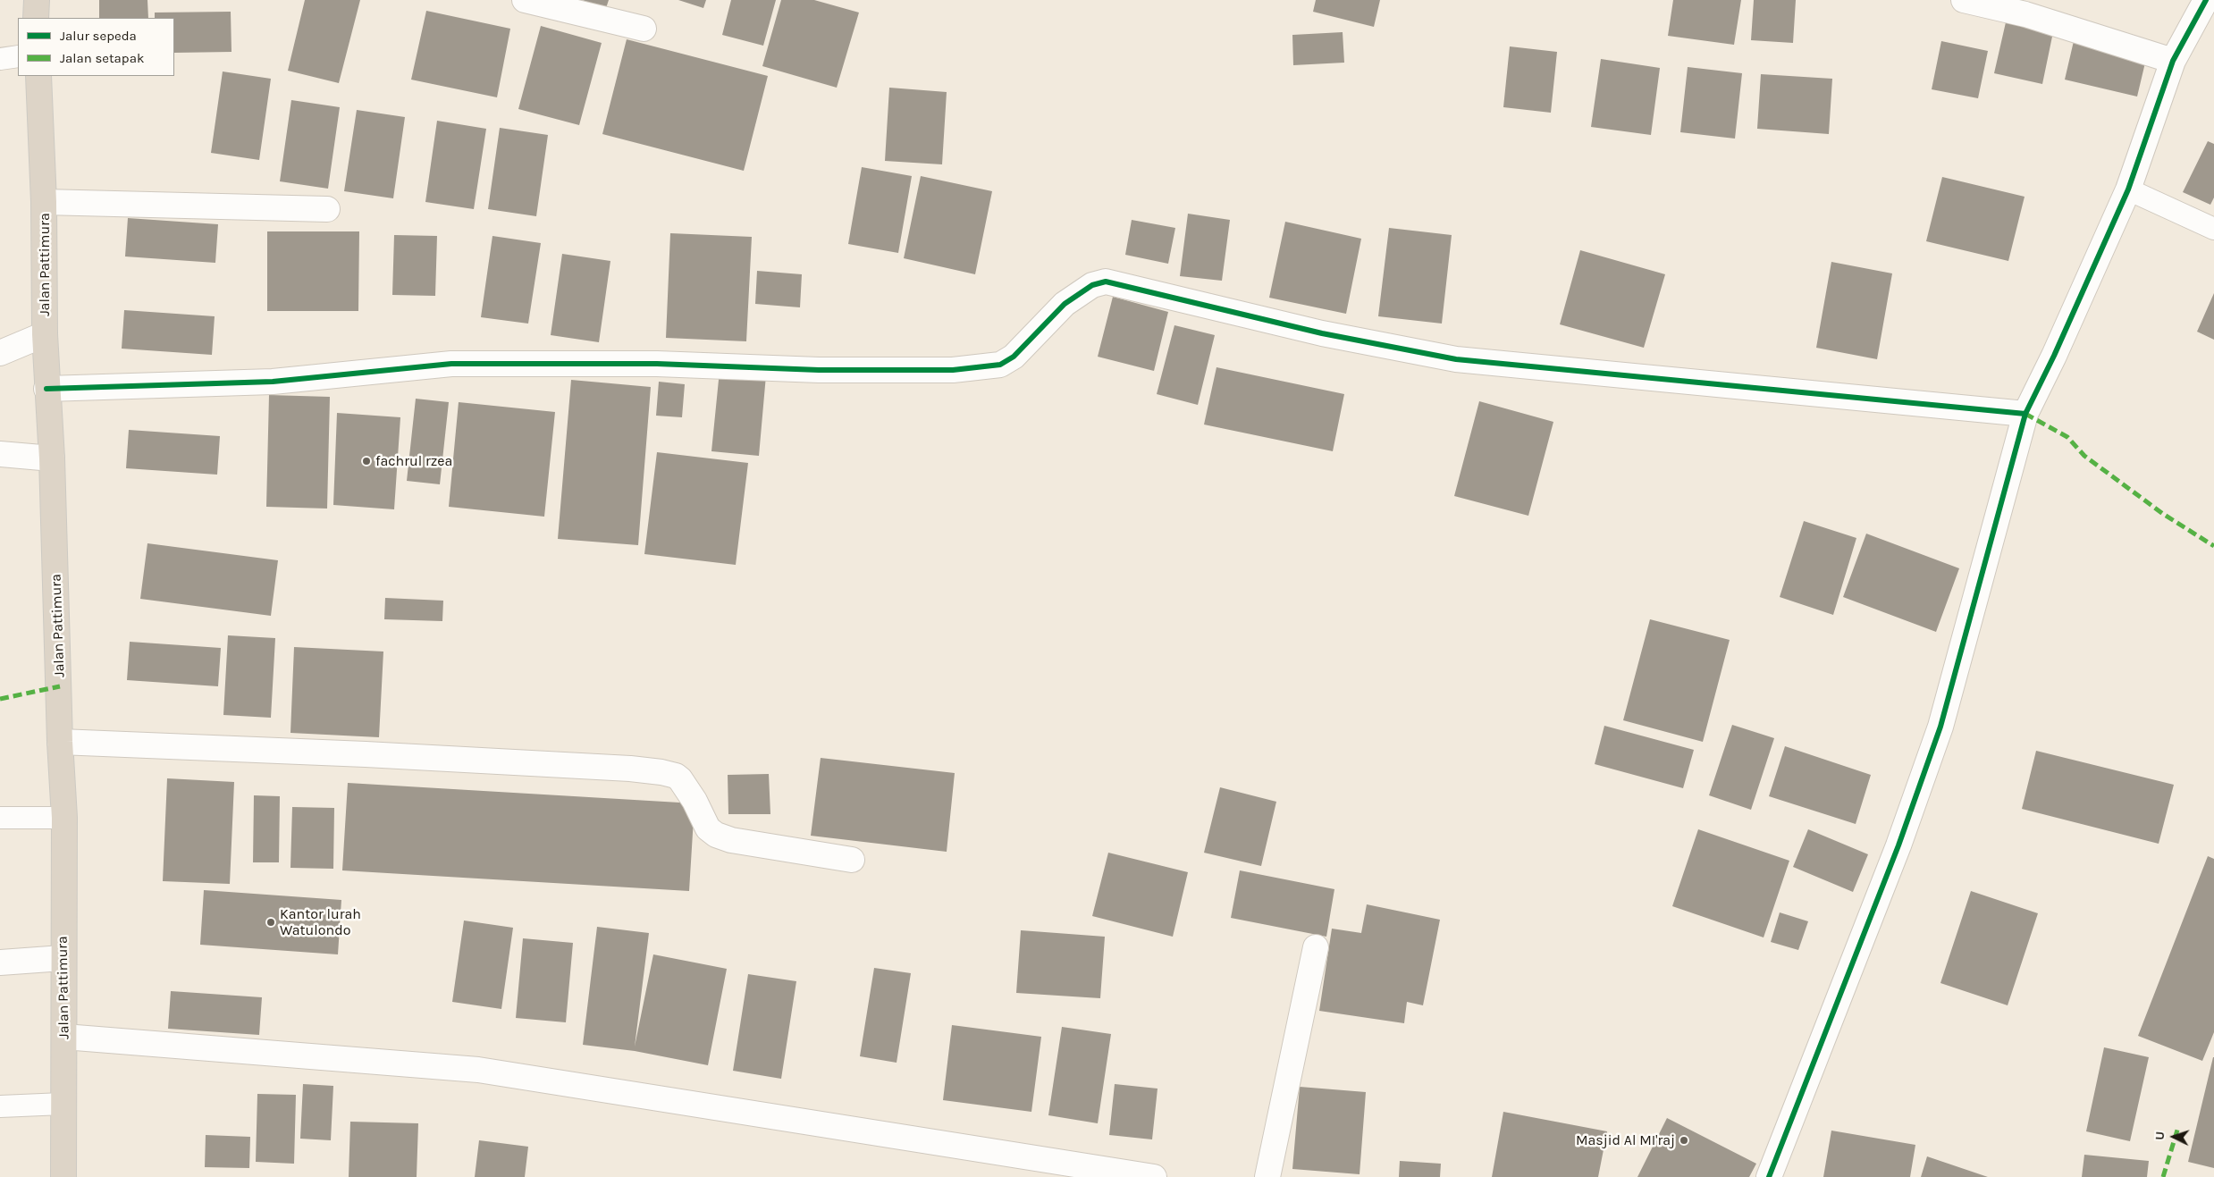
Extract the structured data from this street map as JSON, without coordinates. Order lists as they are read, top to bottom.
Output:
{
  "streets": {
    "highway": ["Jalan Pattimura"]
  },
  "places": ["fachrul rzea", "Kantor lurah Watulondo", "Masjid Al MI'raj"],
  "legend": ["Jalur sepeda", "Jalan setapak"],
  "north": "left"
}
